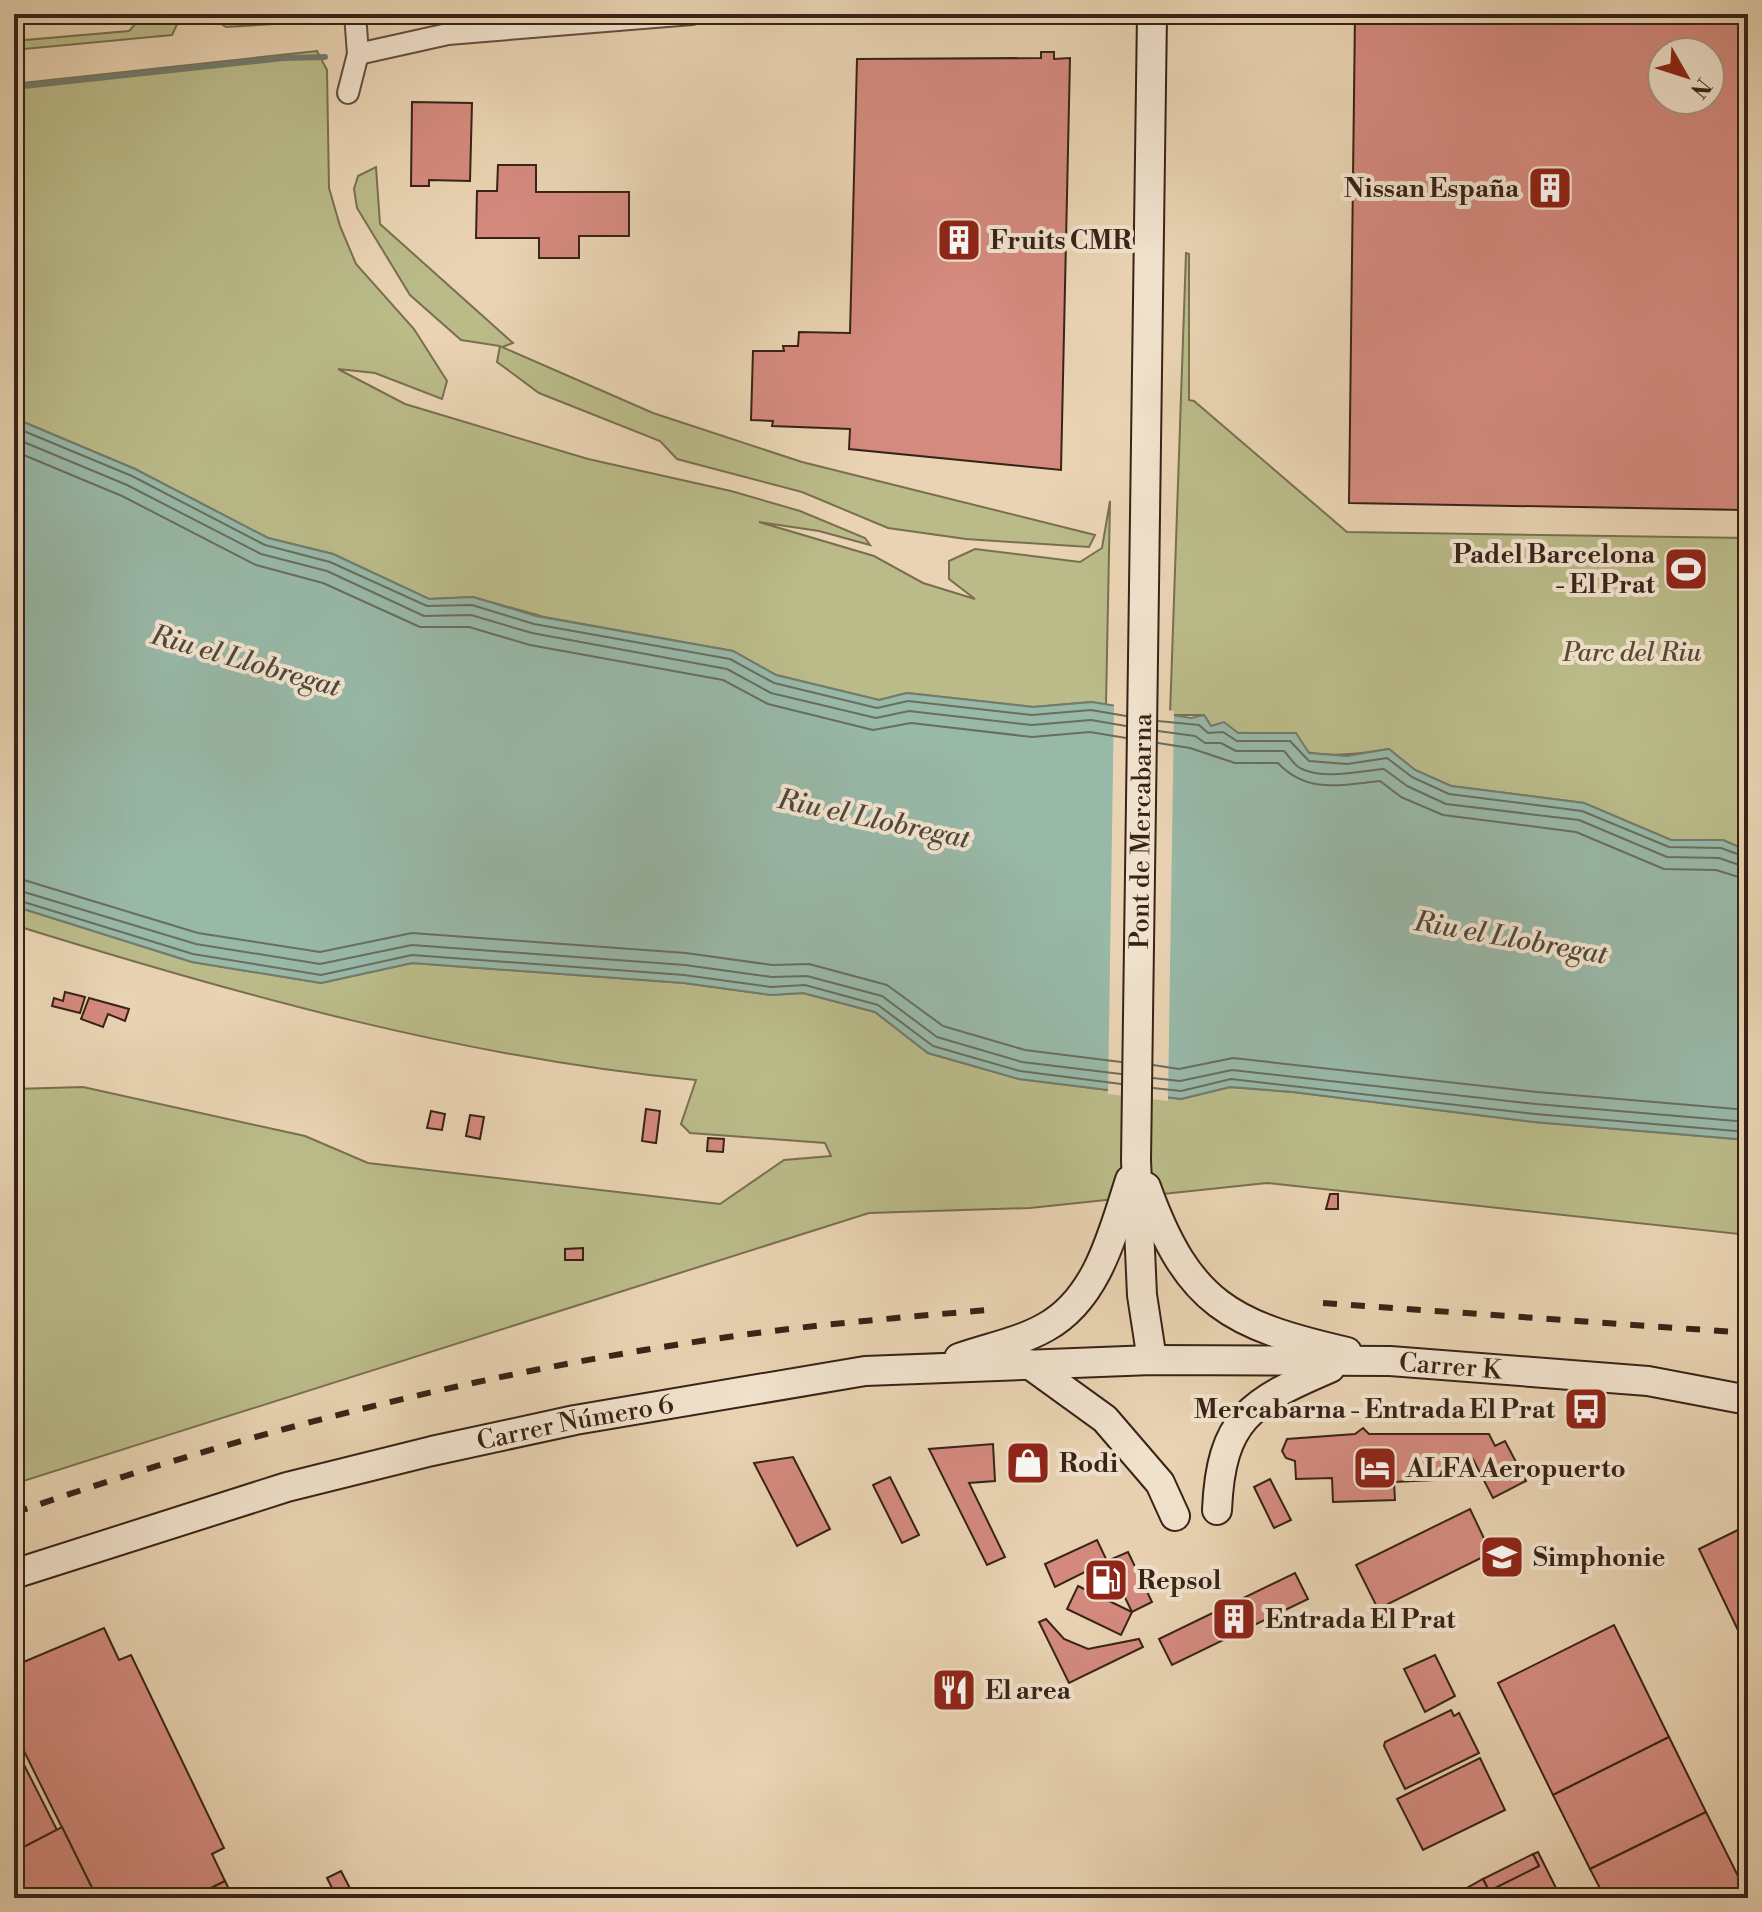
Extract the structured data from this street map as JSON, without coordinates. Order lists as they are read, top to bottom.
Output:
{
  "streets": {
    "main road": ["Pont de Mercabarna", "Carrer K", "Carrer Número 6"]
  },
  "crossings": [
    ["Carrer K", "Carrer Número 6"]
  ],
  "water": ["Riu el Llobregat"],
  "parks": ["Parc del Riu"],
  "places": {
    "building": ["Nissan España", "Fruits CMR", "Entrada El Prat"],
    "sports": ["Padel Barcelona - El Prat"],
    "bus stop": ["Mercabarna - Entrada El Prat"],
    "shop": ["Rodi"],
    "hotel": ["ALFA Aeropuerto"],
    "school or university": ["Simphonie"],
    "fuel station": ["Repsol"],
    "restaurant": ["El area"]
  },
  "north": "bottom right"
}
